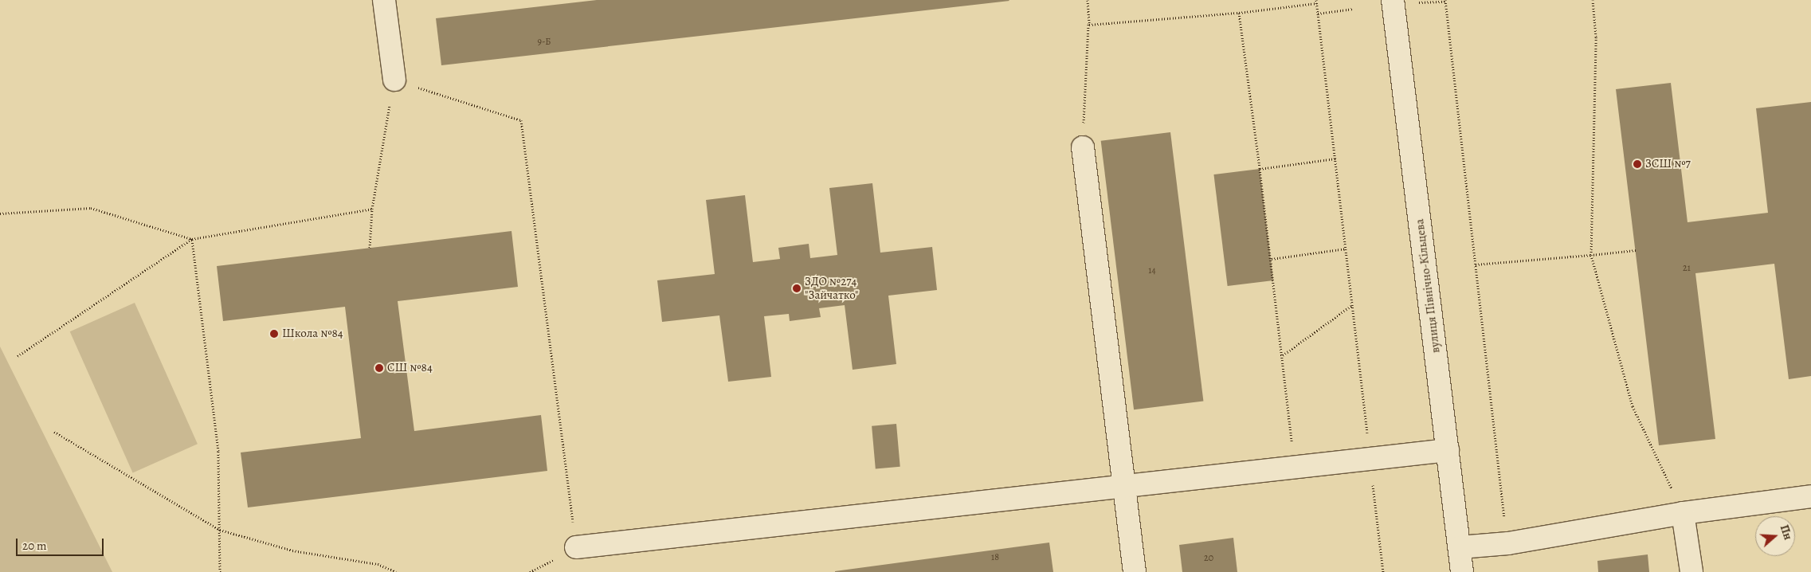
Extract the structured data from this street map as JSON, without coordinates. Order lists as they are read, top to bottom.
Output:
{
  "streets": {
    "street": ["вулиця Північно-Кільцева"]
  },
  "places": [
    "ЗСШ №7",
    "ЗДО №274 \"Зайчатко\"",
    "Школа №84",
    "СШ №84"
  ],
  "house_numbers": [
    "9-Б",
    "21",
    "14",
    "18",
    "20"
  ],
  "scale_bar": "20 m",
  "north": "right"
}
